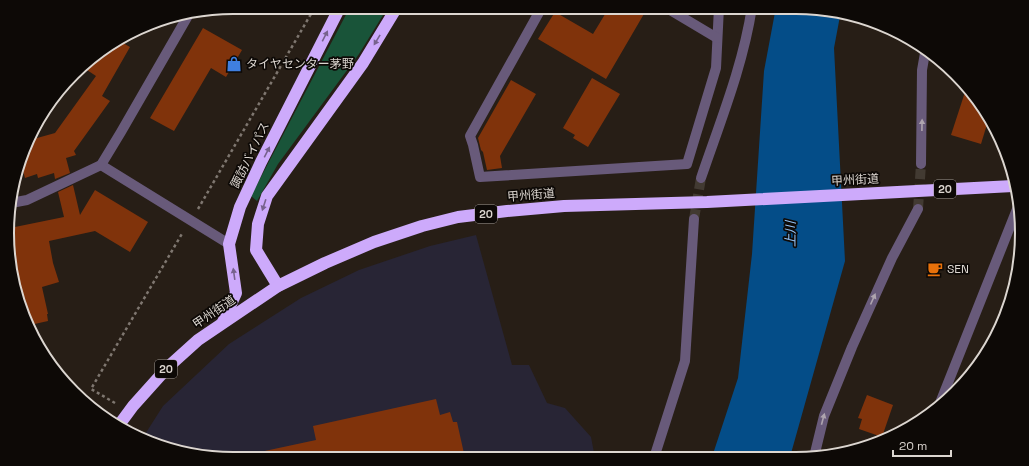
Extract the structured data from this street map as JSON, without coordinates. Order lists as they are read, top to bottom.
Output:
{
  "streets": {
    "highway": ["諏訪バイパス", "甲州街道", "20"]
  },
  "crossings": [
    ["諏訪バイパス", "甲州街道"]
  ],
  "water": ["上川"],
  "places": {
    "shop": ["タイヤセンター茅野"],
    "cafe": ["SEN"]
  },
  "scale_bar": "20 m"
}
